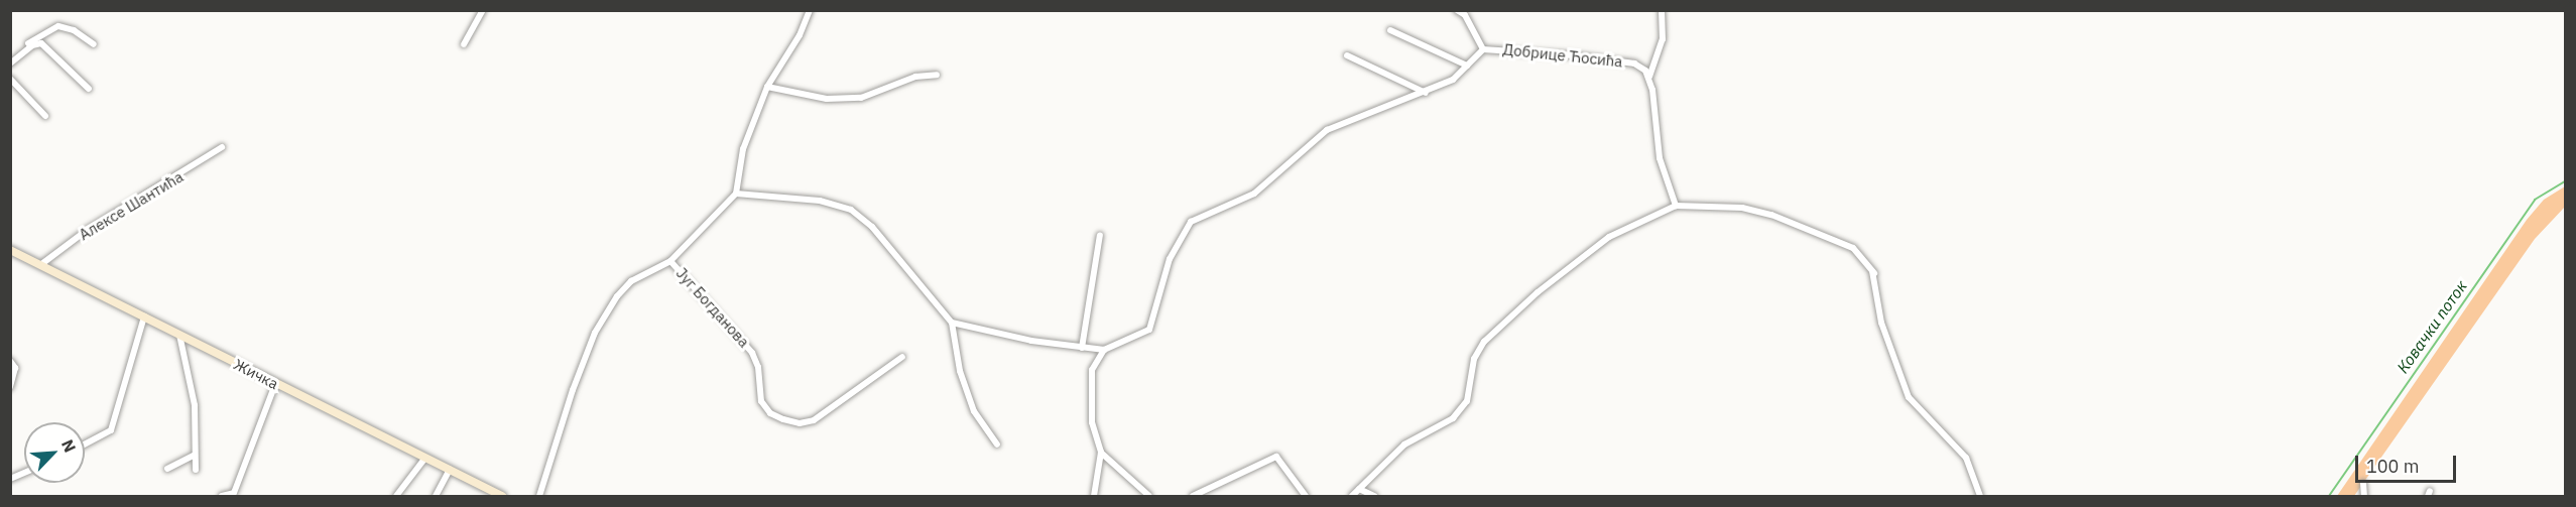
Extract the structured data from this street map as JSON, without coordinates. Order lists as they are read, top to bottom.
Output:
{
  "streets": {
    "main road": ["Жичка"],
    "street": ["Добрице Ћосића", "Алексе Шантића", "Југ Богданова"]
  },
  "crossings": [
    ["Алексе Шантића", "Жичка"]
  ],
  "water": ["Ковачки поток"],
  "scale_bar": "100 m",
  "north": "top right"
}
